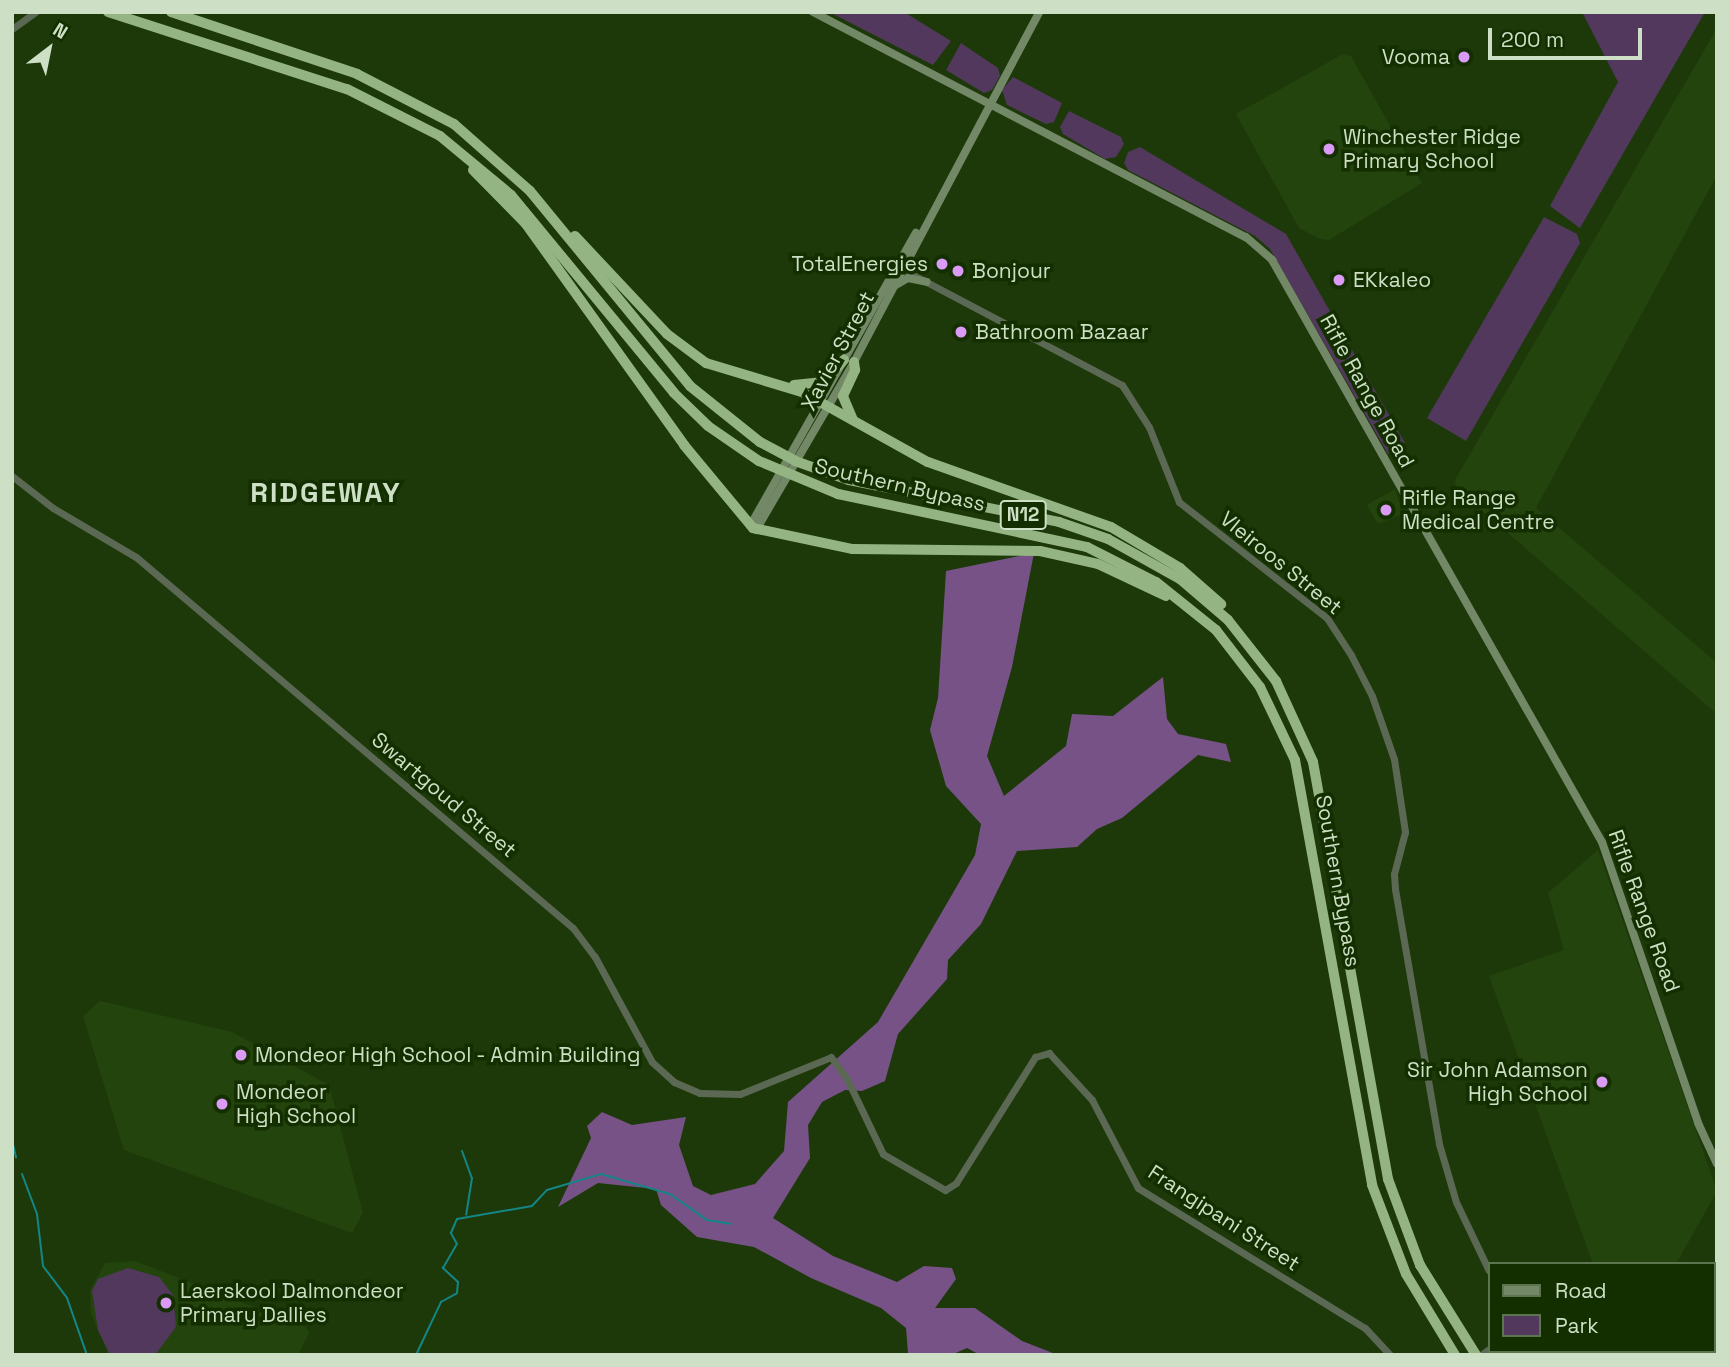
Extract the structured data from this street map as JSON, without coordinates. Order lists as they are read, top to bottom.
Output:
{
  "streets": {
    "highway": ["Southern Bypass", "N12"],
    "main road": ["Xavier Street", "Rifle Range Road"],
    "street": ["Vleiroos Street", "Swartgoud Street", "Frangipani Street"]
  },
  "crossings": [
    ["Xavier Street", "Rifle Range Road"],
    ["Xavier Street", "Vleiroos Street"],
    ["Swartgoud Street", "Frangipani Street"]
  ],
  "districts": ["RIDGEWAY"],
  "places": [
    "Vooma",
    "Winchester Ridge Primary School",
    "TotalEnergies",
    "Bonjour",
    "EKkaleo",
    "Bathroom Bazaar",
    "Rifle Range Medical Centre",
    "Mondeor High School - Admin Building",
    "Sir John Adamson High School",
    "Mondeor High School",
    "Laerskool Dalmondeor Primary Dallies"
  ],
  "legend": ["Road", "Park"],
  "scale_bar": "200 m",
  "north": "top right"
}
